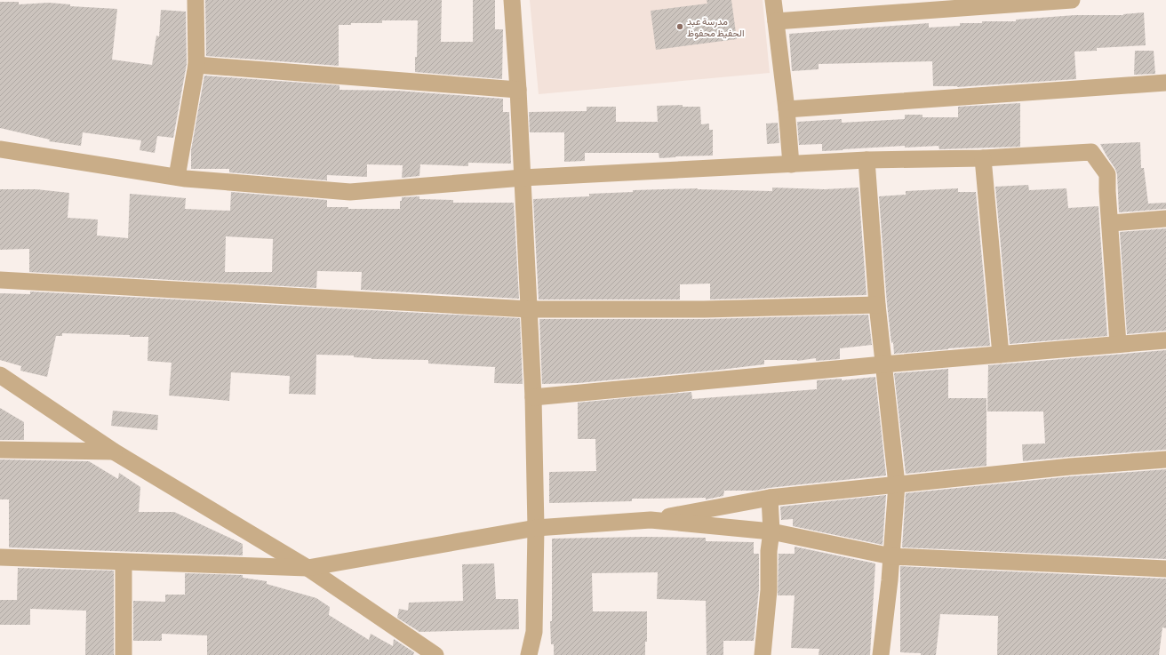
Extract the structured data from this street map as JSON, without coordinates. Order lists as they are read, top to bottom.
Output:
{
  "places": ["مدرسة عبد الحفيظ محفوظ"]
}
